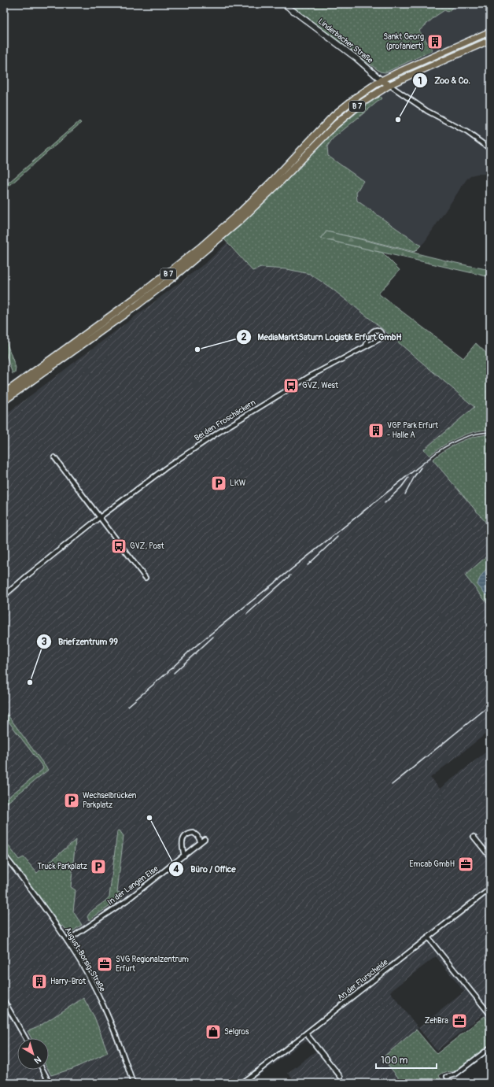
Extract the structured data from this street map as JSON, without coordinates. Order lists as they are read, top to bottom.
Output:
{
  "streets": {
    "highway": ["B 7"],
    "street": [
      "Linderbacher Straße",
      "Bei den Froschäckern",
      "In der Langen Else",
      "August-Borsig-Straße",
      "An der Flurscheide"
    ]
  },
  "crossings": [
    ["Linderbacher Straße", "B 7"],
    ["In der Langen Else", "August-Borsig-Straße"]
  ],
  "places": {
    "building": ["Sankt Georg (profaniert)", "VGP Park Erfurt - Halle A", "Harry-Brot"],
    "other": [
      "Zoo & Co.",
      "MediaMarktSaturn Logistik Erfurt GmbH",
      "Briefzentrum 99",
      "Büro / Office"
    ],
    "bus stop": ["GVZ, West", "GVZ, Post"],
    "parking": ["LKW", "Wechselbrücken Parkplatz", "Truck Parkplatz"],
    "office": ["Emcab GmbH", "SVG Regionalzentrum Erfurt", "ZehBra"],
    "shop": ["Selgros"]
  },
  "scale_bar": "100 m",
  "north": "bottom right"
}
